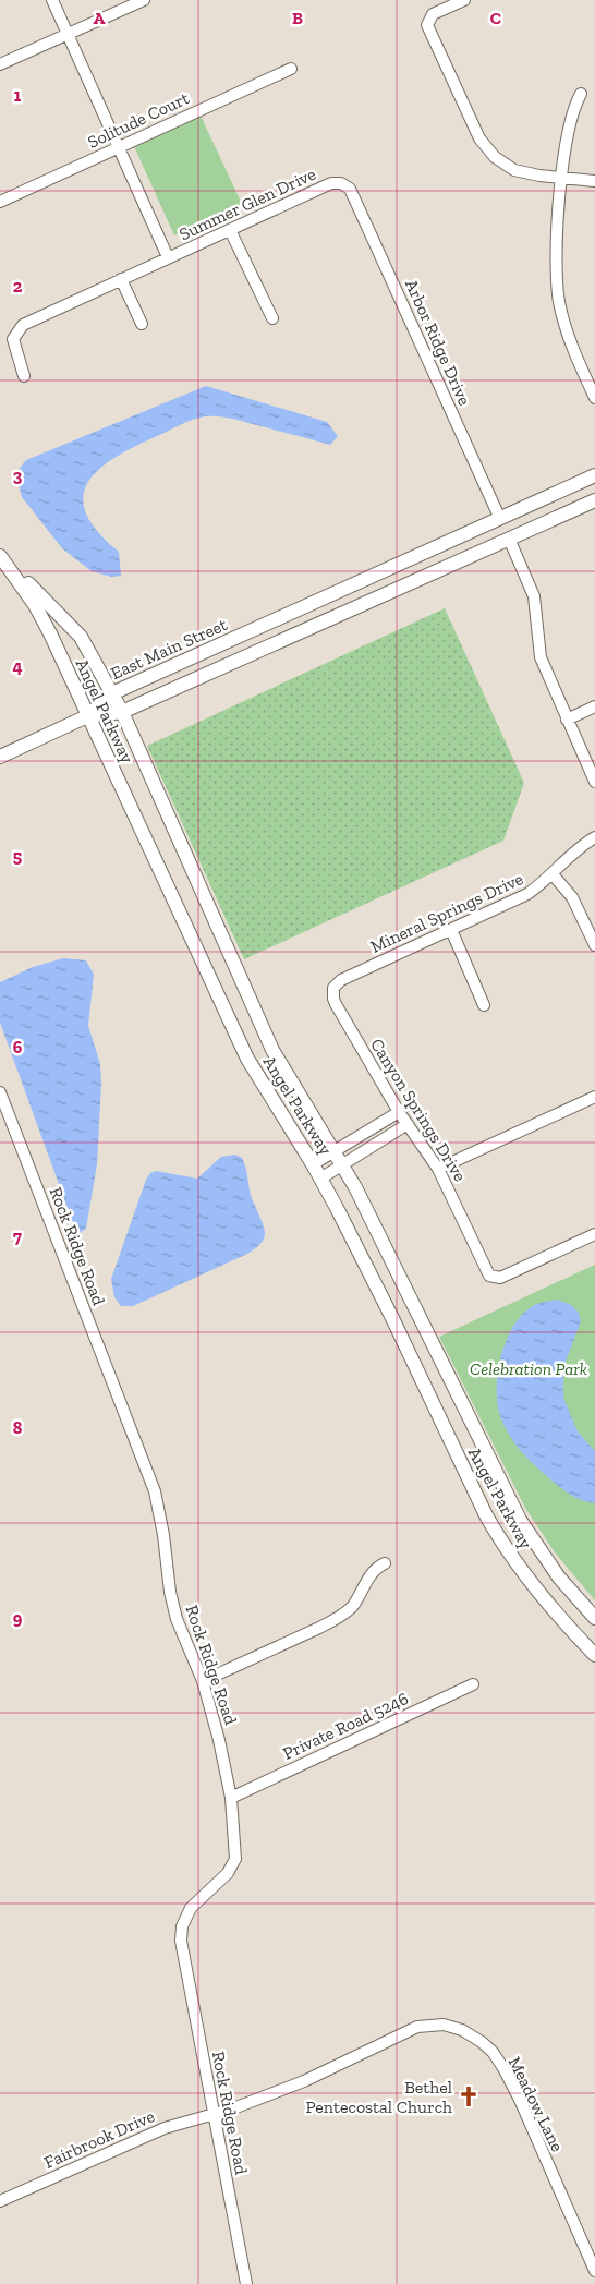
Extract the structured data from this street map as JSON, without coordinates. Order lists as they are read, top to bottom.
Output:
{
  "streets": {
    "main road": ["East Main Street", "Angel Parkway"],
    "street": [
      "Solitude Court",
      "Summer Glen Drive",
      "Arbor Ridge Drive",
      "Mineral Springs Drive",
      "Canyon Springs Drive",
      "Rock Ridge Road",
      "Private Road 5246",
      "Meadow Lane",
      "Fairbrook Drive"
    ]
  },
  "crossings": [
    ["Summer Glen Drive", "Arbor Ridge Drive"],
    ["Arbor Ridge Drive", "East Main Street"],
    ["East Main Street", "Angel Parkway"],
    ["Mineral Springs Drive", "Canyon Springs Drive"],
    ["Rock Ridge Road", "Private Road 5246"],
    ["Rock Ridge Road", "Meadow Lane"],
    ["Rock Ridge Road", "Fairbrook Drive"],
    ["Meadow Lane", "Fairbrook Drive"]
  ],
  "parks": ["Celebration Park"],
  "places": {
    "church": ["Bethel Pentecostal Church"]
  },
  "grid": {
    "columns": ["A", "B", "C"],
    "rows": [
      "1",
      "2",
      "3",
      "4",
      "5",
      "6",
      "7",
      "8",
      "9"
    ]
  }
}
